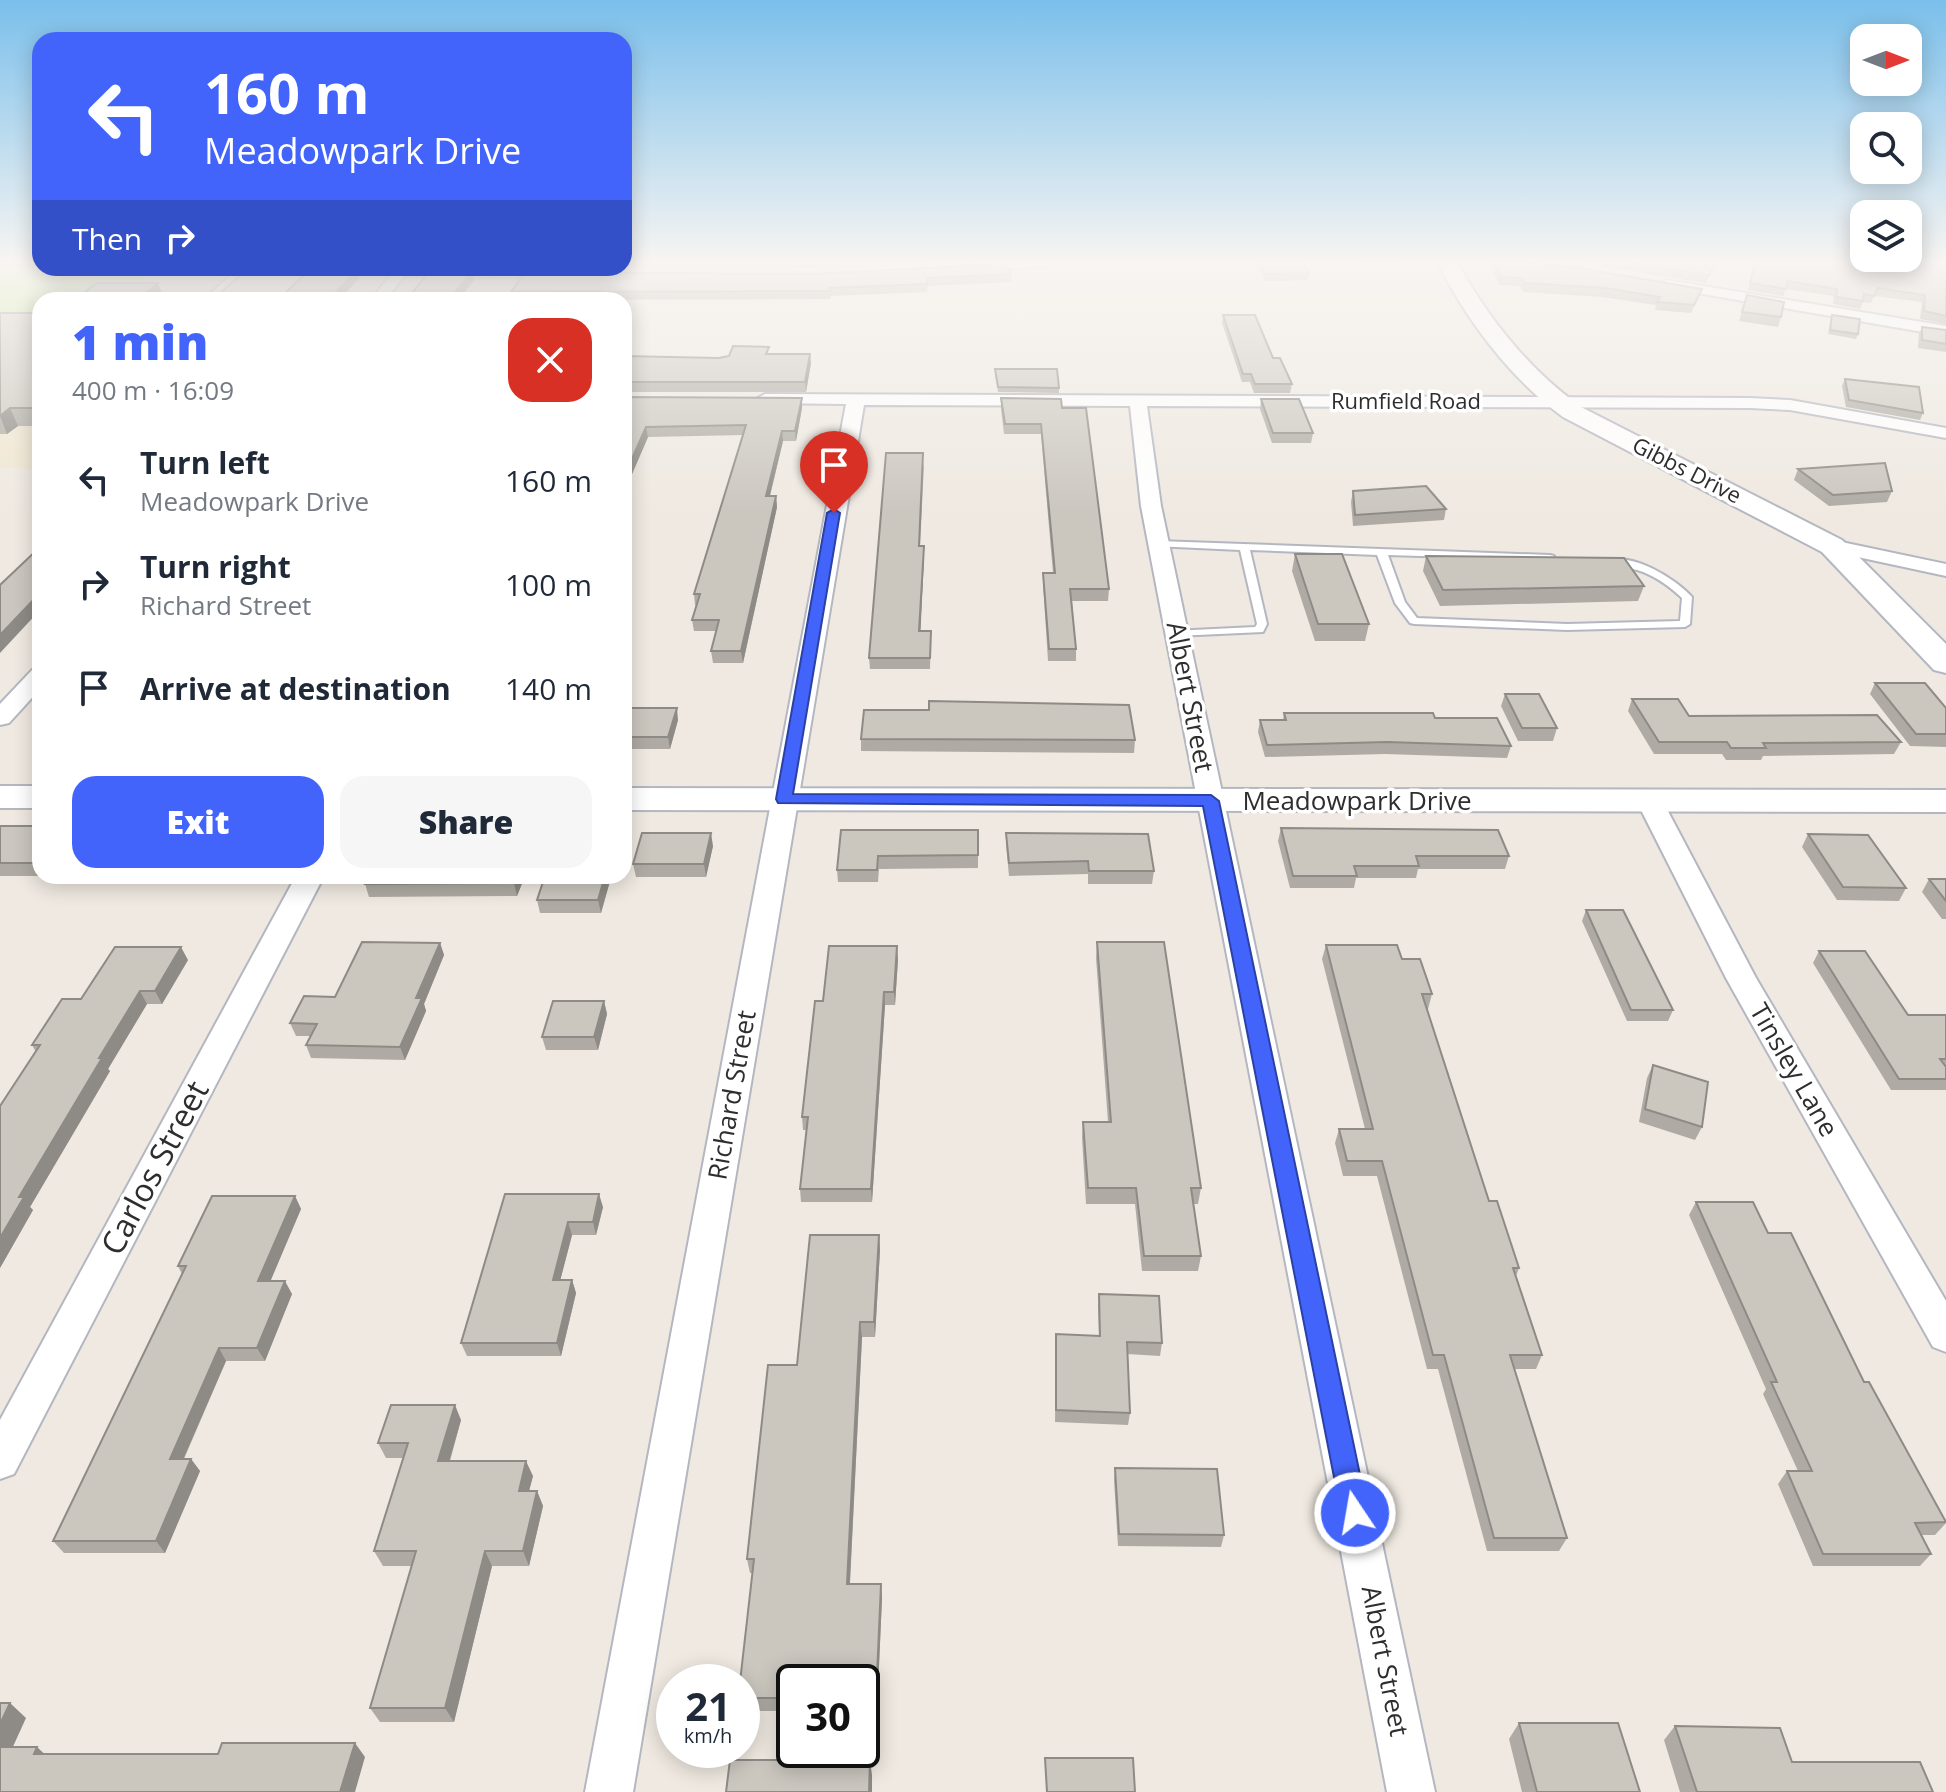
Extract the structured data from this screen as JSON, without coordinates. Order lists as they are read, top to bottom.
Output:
{
  "streets": {
    "street": [
      "Rumfield Road",
      "Gibbs Drive",
      "Albert Street",
      "Meadowpark Drive",
      "Tinsley Lane",
      "Richard Street",
      "Carlos Street"
    ]
  },
  "crossings": [
    ["Rumfield Road", "Gibbs Drive"],
    ["Rumfield Road", "Albert Street"],
    ["Rumfield Road", "Richard Street"],
    ["Albert Street", "Meadowpark Drive"],
    ["Meadowpark Drive", "Tinsley Lane"],
    ["Meadowpark Drive", "Richard Street"]
  ],
  "north": "right",
  "page": {
    "turn": ["160 m", "Meadowpark Drive"],
    "then": "Then",
    "heading": ["1 min", "400 m · 16:09"],
    "list": [
      {
        "name": "Turn left",
        "note": "Meadowpark Drive",
        "value": "160 m"
      },
      {
        "name": "Turn right",
        "note": "Richard Street",
        "value": "100 m"
      },
      {
        "name": "Arrive at destination",
        "value": "140 m"
      }
    ],
    "buttons": ["Exit", "Share"],
    "speed": "21 km/h",
    "limit": "30"
  }
}
